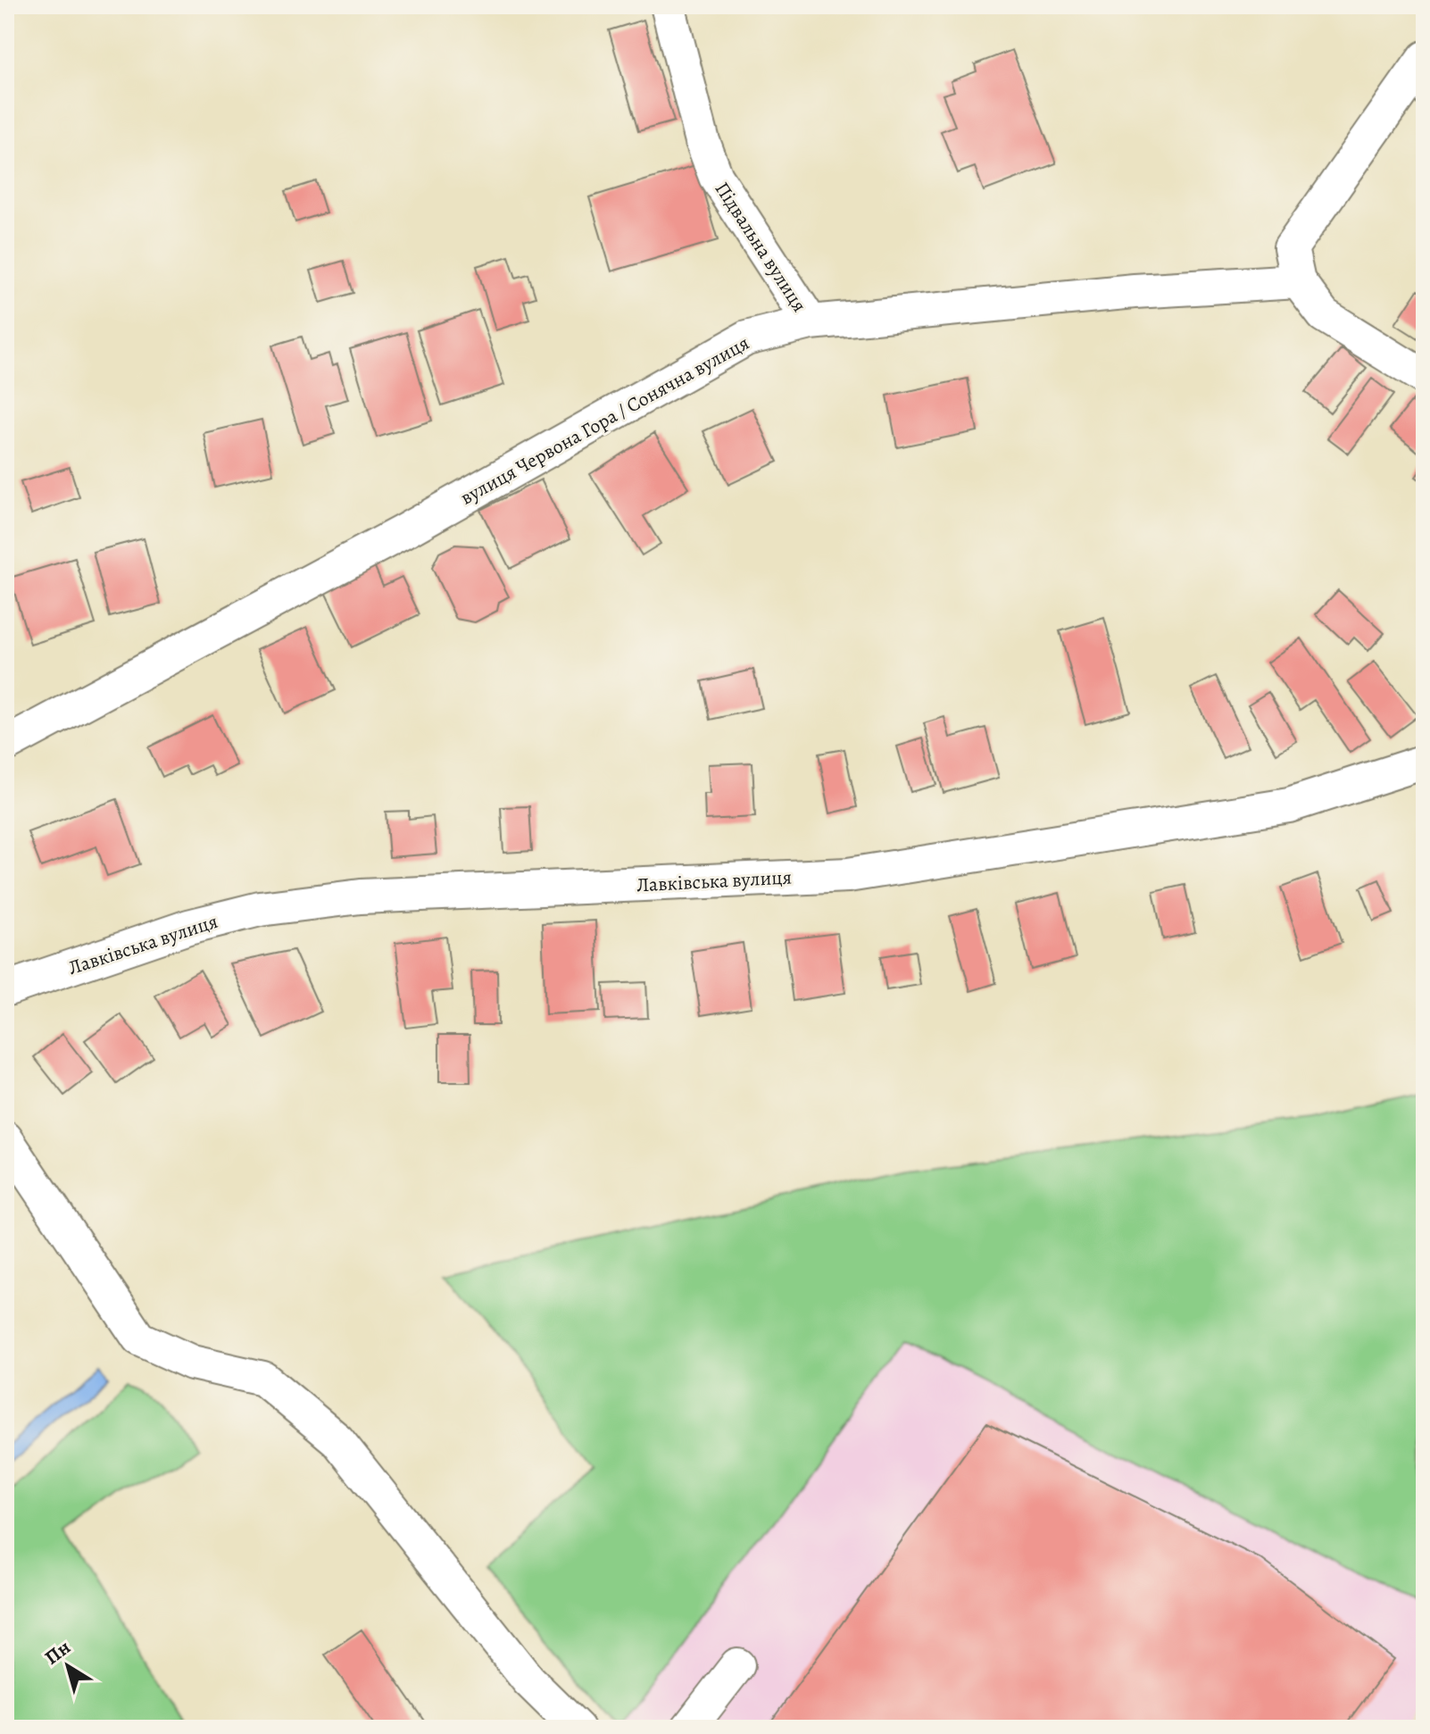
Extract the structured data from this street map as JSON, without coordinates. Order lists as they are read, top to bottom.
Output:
{
  "streets": {
    "street": ["Підвальна вулиця", "вулиця Червона Гора / Сонячна вулиця", "Лавківська вулиця"]
  },
  "crossings": [
    ["Підвальна вулиця", "вулиця Червона Гора / Сонячна вулиця"]
  ],
  "north": "top left"
}
